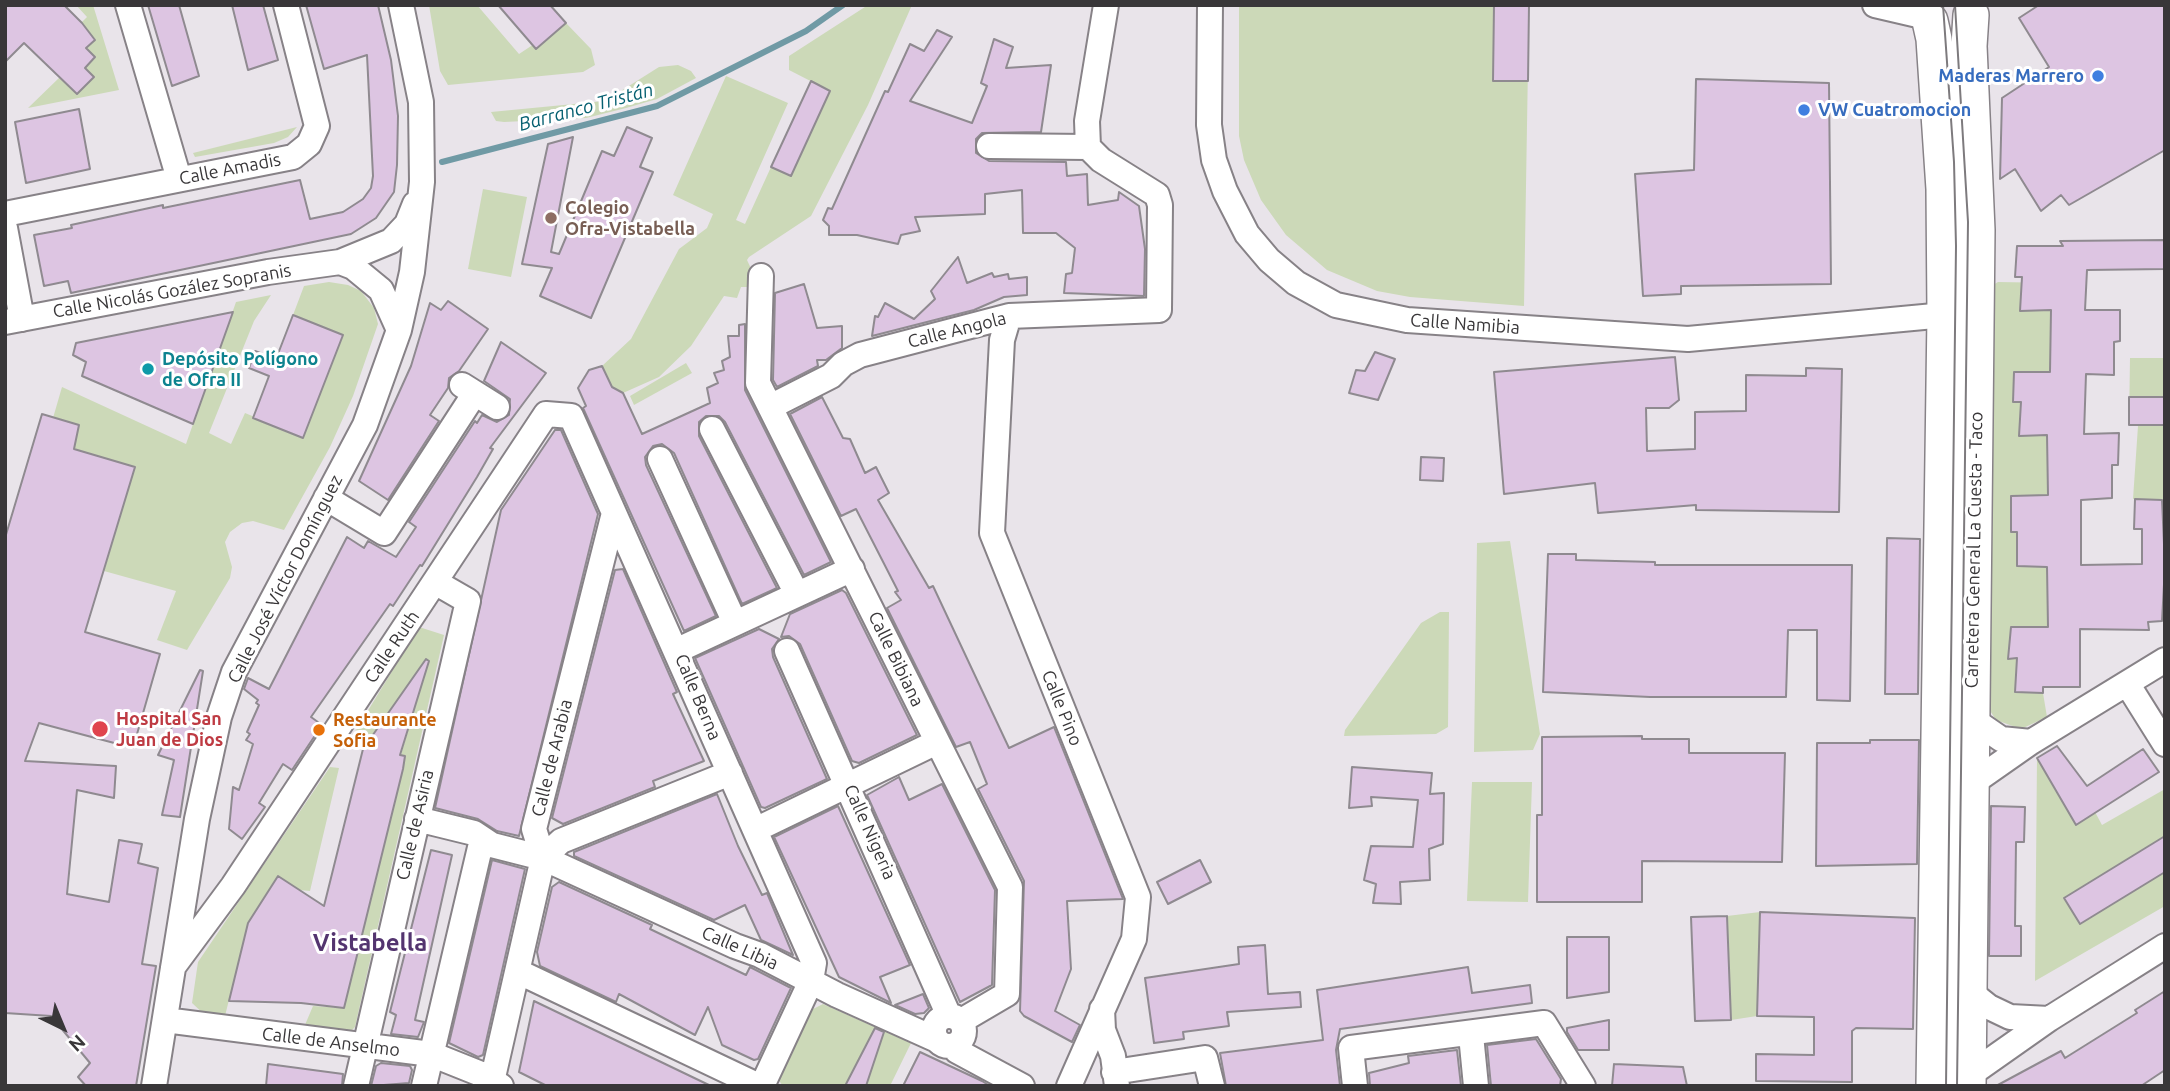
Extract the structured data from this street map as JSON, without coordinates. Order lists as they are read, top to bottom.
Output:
{
  "streets": {
    "main road": ["Carretera General La Cuesta - Taco"],
    "street": [
      "Calle Amadis",
      "Calle Nicolás Gozález Sopranis",
      "Calle Namibia",
      "Calle Angola",
      "Calle José Víctor Domínguez",
      "Calle Ruth",
      "Calle Bibiana",
      "Calle Berna",
      "Calle Pino",
      "Calle de Arabia",
      "Calle de Asiria",
      "Calle Nigeria",
      "Calle Libia",
      "Calle de Anselmo"
    ]
  },
  "crossings": [
    ["Calle Nicolás Gozález Sopranis", "Calle José Víctor Domínguez"],
    ["Calle Namibia", "Carretera General La Cuesta - Taco"],
    ["Calle Angola", "Calle Bibiana"],
    ["Calle Angola", "Calle Pino"],
    ["Calle José Víctor Domínguez", "Calle Ruth"],
    ["Calle José Víctor Domínguez", "Calle de Anselmo"],
    ["Calle Ruth", "Calle Berna"],
    ["Calle Ruth", "Calle de Asiria"],
    ["Calle Bibiana", "Calle Nigeria"],
    ["Calle Berna", "Calle de Arabia"],
    ["Calle Berna", "Calle Libia"],
    ["Calle de Arabia", "Calle Libia"],
    ["Calle de Arabia", "Calle de Anselmo"],
    ["Calle de Asiria", "Calle Libia"],
    ["Calle de Asiria", "Calle de Anselmo"]
  ],
  "districts": ["Vistabella"],
  "water": ["Barranco Tristán"],
  "places": [
    "Maderas Marrero",
    "VW Cuatromocion",
    "Colegio Ofra-Vistabella",
    "Depósito Polígono de Ofra II",
    "Hospital San Juan de Dios",
    "Restaurante Sofia"
  ],
  "north": "bottom right"
}
